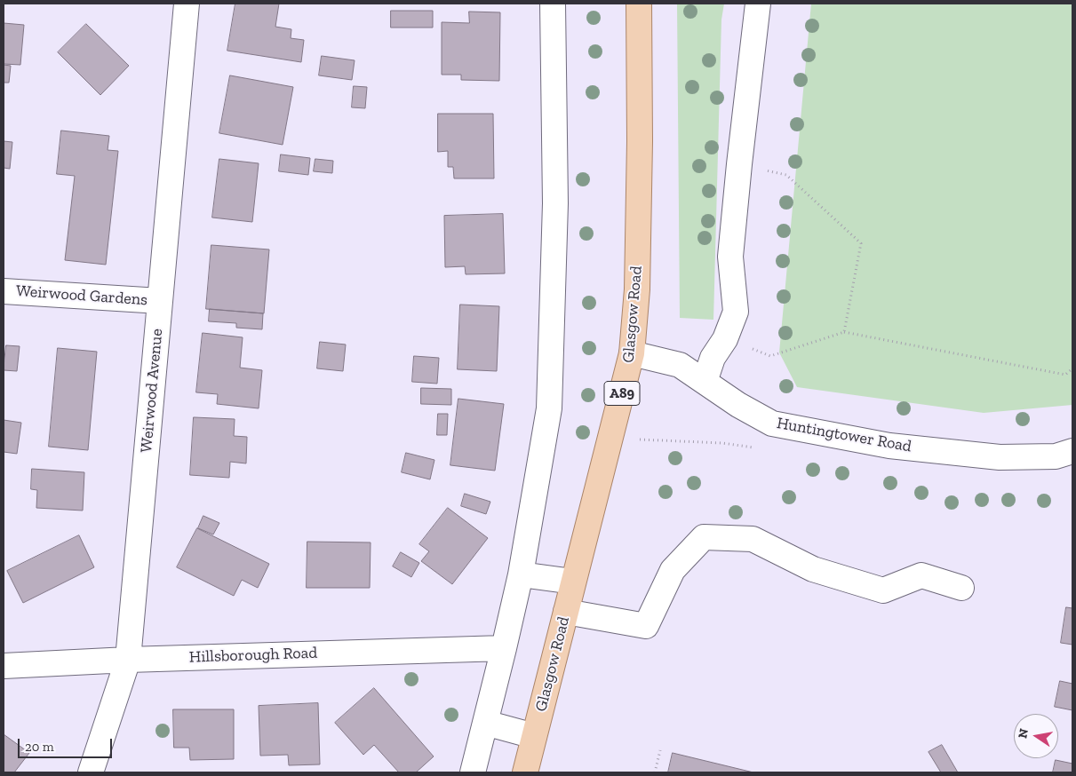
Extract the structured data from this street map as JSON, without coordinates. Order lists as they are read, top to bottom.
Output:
{
  "streets": {
    "main road": ["Glasgow Road", "A89"],
    "street": [
      "Weirwood Gardens",
      "Weirwood Avenue",
      "Huntingtower Road",
      "Hillsborough Road"
    ]
  },
  "crossings": [
    ["Weirwood Gardens", "Weirwood Avenue"],
    ["Glasgow Road", "Huntingtower Road"],
    ["Weirwood Avenue", "Hillsborough Road"]
  ],
  "scale_bar": "20 m",
  "north": "left"
}
